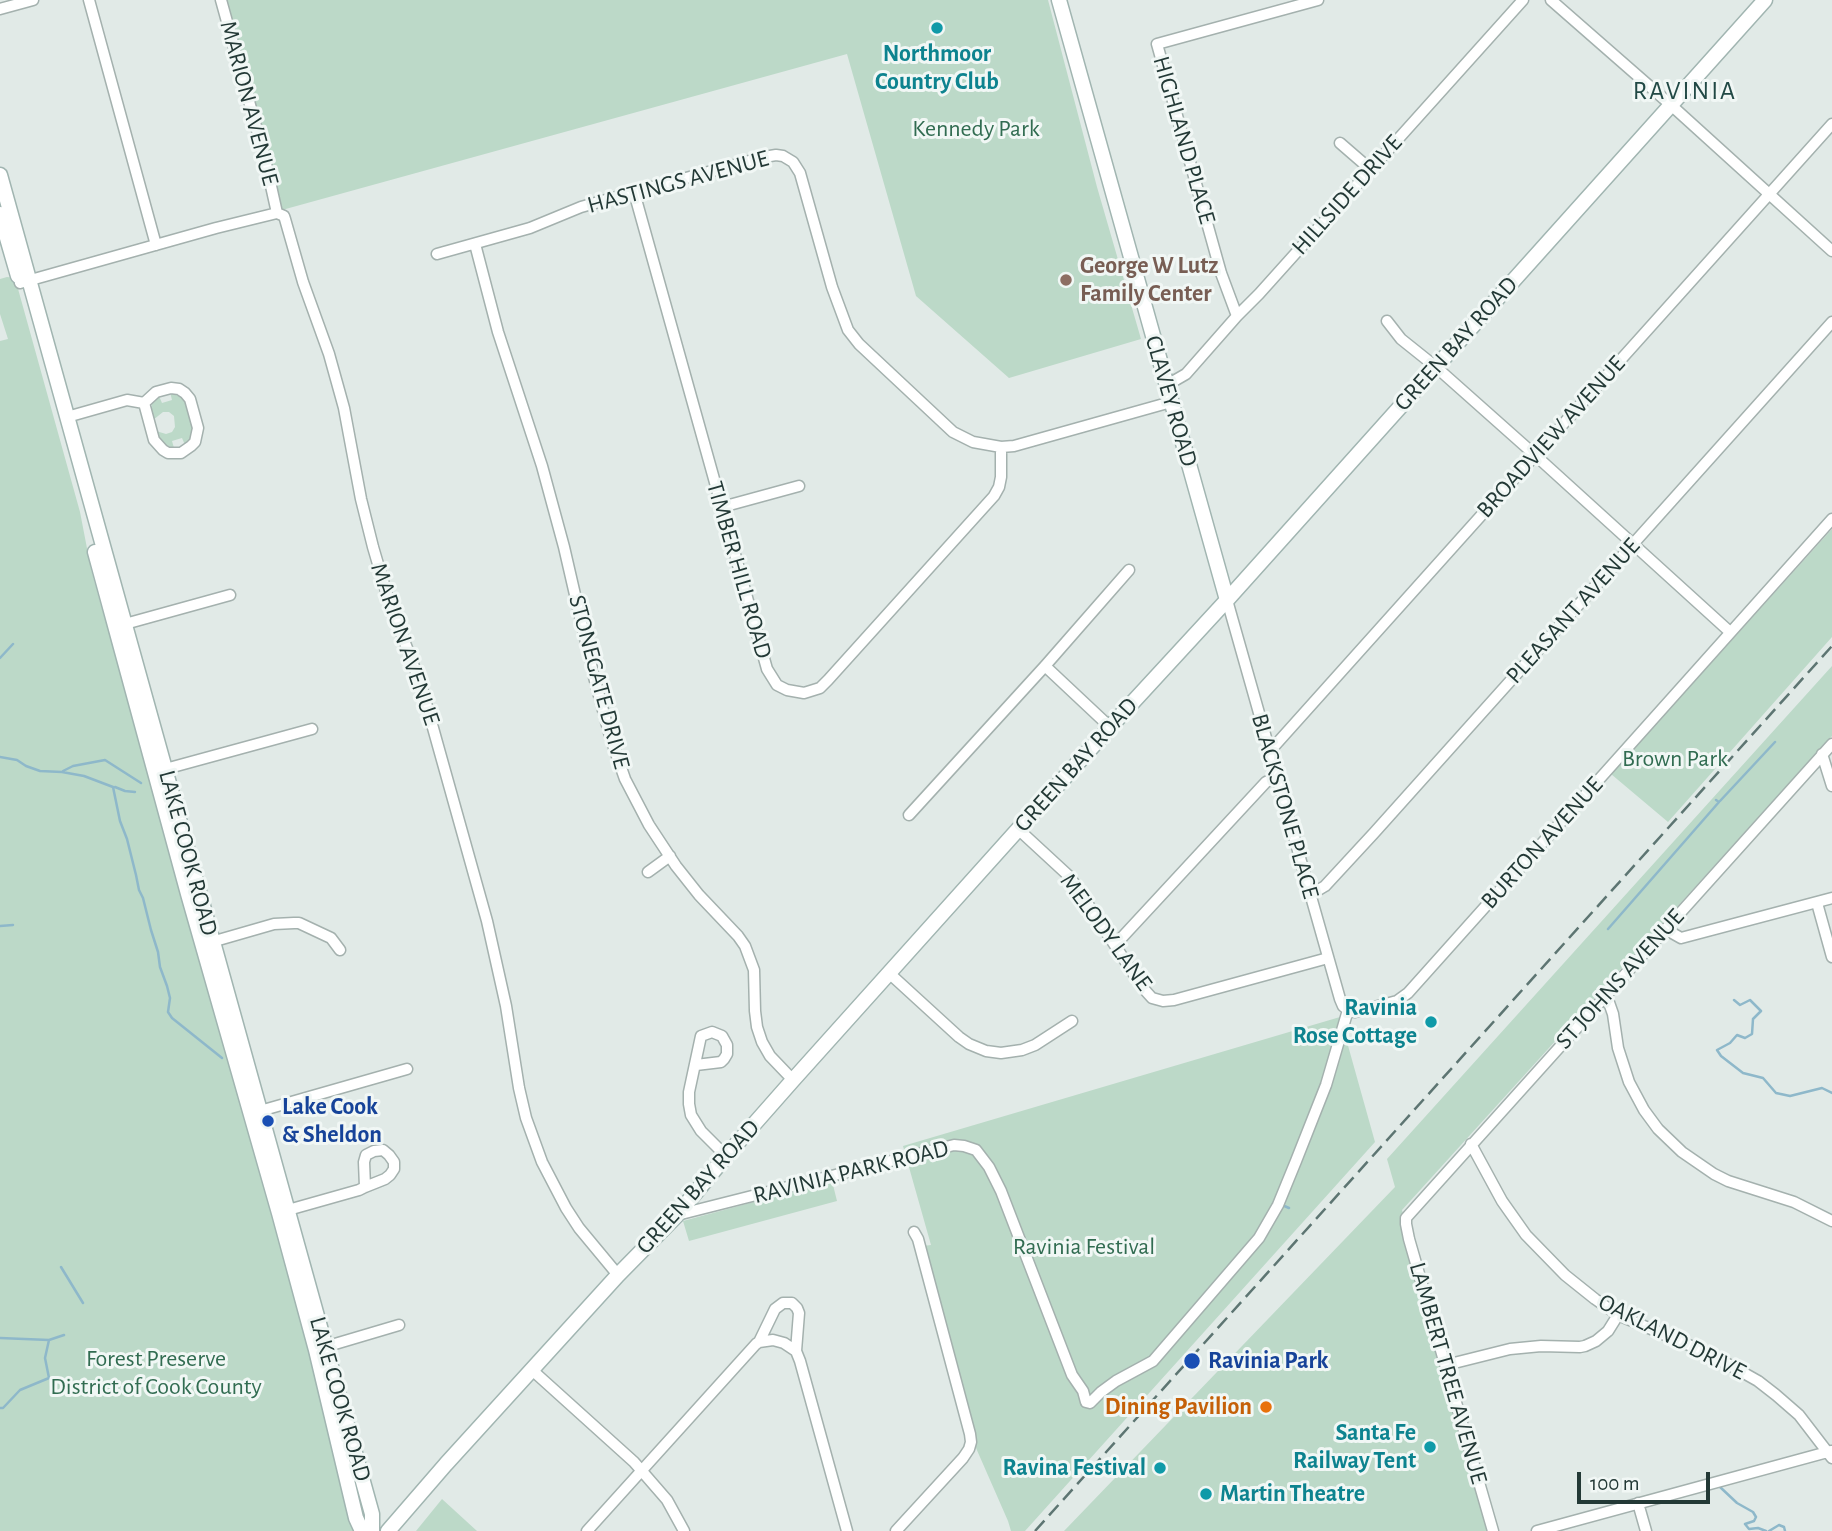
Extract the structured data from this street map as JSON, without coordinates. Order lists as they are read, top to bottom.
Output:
{
  "streets": {
    "main road": ["GREEN BAY ROAD", "CLAVEY ROAD", "LAKE COOK ROAD"],
    "street": [
      "MARION AVENUE",
      "HIGHLAND PLACE",
      "HASTINGS AVENUE",
      "HILLSIDE DRIVE",
      "BROADVIEW AVENUE",
      "TIMBER HILL ROAD",
      "PLEASANT AVENUE",
      "STONEGATE DRIVE",
      "BLACKSTONE PLACE",
      "BURTON AVENUE",
      "MELODY LANE",
      "ST JOHNS AVENUE",
      "RAVINIA PARK ROAD",
      "OAKLAND DRIVE",
      "LAMBERT TREE AVENUE"
    ]
  },
  "crossings": [
    ["MARION AVENUE", "GREEN BAY ROAD"],
    ["HIGHLAND PLACE", "HILLSIDE DRIVE"],
    ["HASTINGS AVENUE", "CLAVEY ROAD"],
    ["HASTINGS AVENUE", "TIMBER HILL ROAD"],
    ["HASTINGS AVENUE", "STONEGATE DRIVE"],
    ["HILLSIDE DRIVE", "CLAVEY ROAD"],
    ["GREEN BAY ROAD", "CLAVEY ROAD"],
    ["GREEN BAY ROAD", "STONEGATE DRIVE"],
    ["GREEN BAY ROAD", "BLACKSTONE PLACE"],
    ["GREEN BAY ROAD", "MELODY LANE"],
    ["GREEN BAY ROAD", "RAVINIA PARK ROAD"],
    ["CLAVEY ROAD", "BLACKSTONE PLACE"],
    ["BROADVIEW AVENUE", "BLACKSTONE PLACE"],
    ["PLEASANT AVENUE", "BLACKSTONE PLACE"],
    ["BLACKSTONE PLACE", "BURTON AVENUE"],
    ["BLACKSTONE PLACE", "MELODY LANE"],
    ["BLACKSTONE PLACE", "RAVINIA PARK ROAD"],
    ["BURTON AVENUE", "RAVINIA PARK ROAD"],
    ["ST JOHNS AVENUE", "OAKLAND DRIVE"],
    ["ST JOHNS AVENUE", "LAMBERT TREE AVENUE"]
  ],
  "districts": ["RAVINIA"],
  "parks": [
    "Kennedy Park",
    "Brown Park",
    "Ravinia Festival",
    "Forest Preserve District of Cook County"
  ],
  "places": [
    "Northmoor Country Club",
    "George W Lutz Family Center",
    "Ravinia Rose Cottage",
    "Lake Cook & Sheldon",
    "Ravinia Park",
    "Dining Pavilion",
    "Santa Fe Railway Tent",
    "Ravina Festival",
    "Martin Theatre"
  ],
  "scale_bar": "100 m"
}
